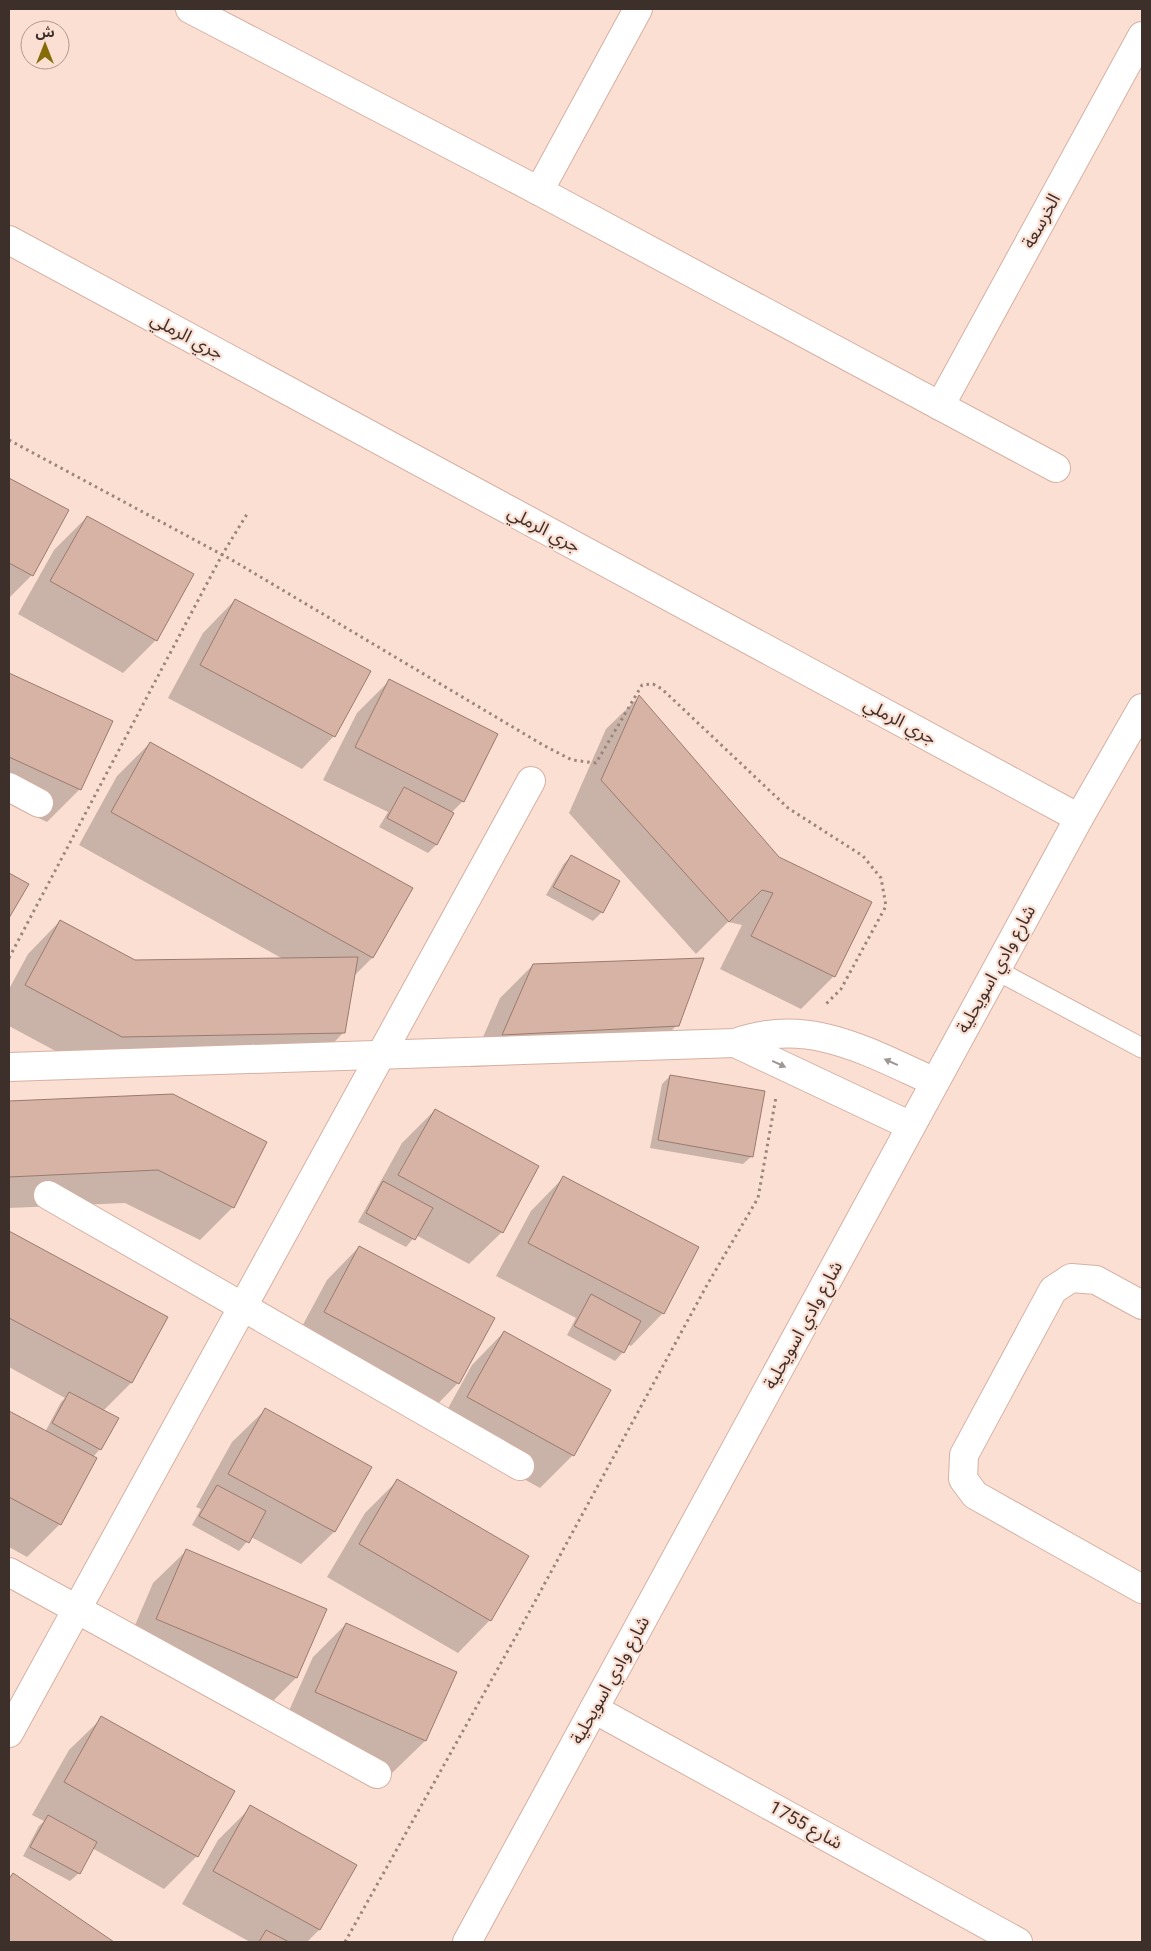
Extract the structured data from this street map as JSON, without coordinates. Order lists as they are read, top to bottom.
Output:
{
  "streets": {
    "street": [
      "الخرسعة",
      "جري الرملي",
      "شارع وادي اسويحلية",
      "شارع 1755"
    ]
  },
  "crossings": [
    ["جري الرملي", "شارع وادي اسويحلية"],
    ["شارع وادي اسويحلية", "شارع 1755"]
  ],
  "north": "top"
}
